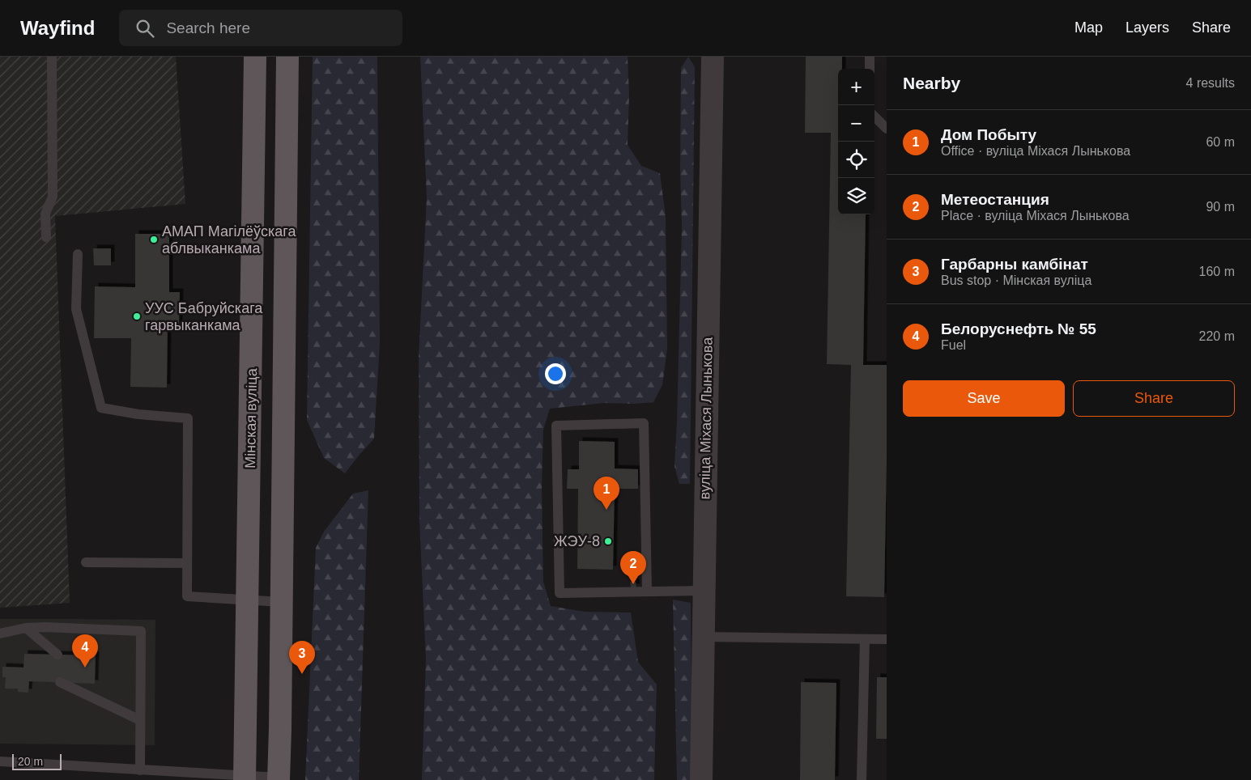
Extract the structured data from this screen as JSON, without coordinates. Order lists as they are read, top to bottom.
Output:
{
  "streets": {
    "main road": ["Мінская вуліца"],
    "street": ["вуліца Міхася Лынькова"]
  },
  "places": ["АМАП Магілёўскага аблвыканкама", "УУС Бабруйскага гарвыканкама", "ЖЭУ-8"],
  "scale_bar": "20 m",
  "page": {
    "header": "Wayfind",
    "search": "Search here",
    "nav": ["Map", "Layers", "Share"],
    "heading": ["Nearby", "4 results"],
    "map_buttons": ["+", "−"],
    "list": [
      {
        "mark": "1",
        "name": "Дом Побыту",
        "note": "Office · вуліца Міхася Лынькова",
        "value": "60 m"
      },
      {
        "mark": "2",
        "name": "Метеостанция",
        "note": "Place · вуліца Міхася Лынькова",
        "value": "90 m"
      },
      {
        "mark": "3",
        "name": "Гарбарны камбінат",
        "note": "Bus stop · Мінская вуліца",
        "value": "160 m"
      },
      {
        "mark": "4",
        "name": "Белоруснефть № 55",
        "note": "Fuel",
        "value": "220 m"
      }
    ],
    "buttons": ["Save", "Share"],
    "pins": [
      "1",
      "2",
      "4",
      "3"
    ],
    "scale": "20 m"
  }
}
